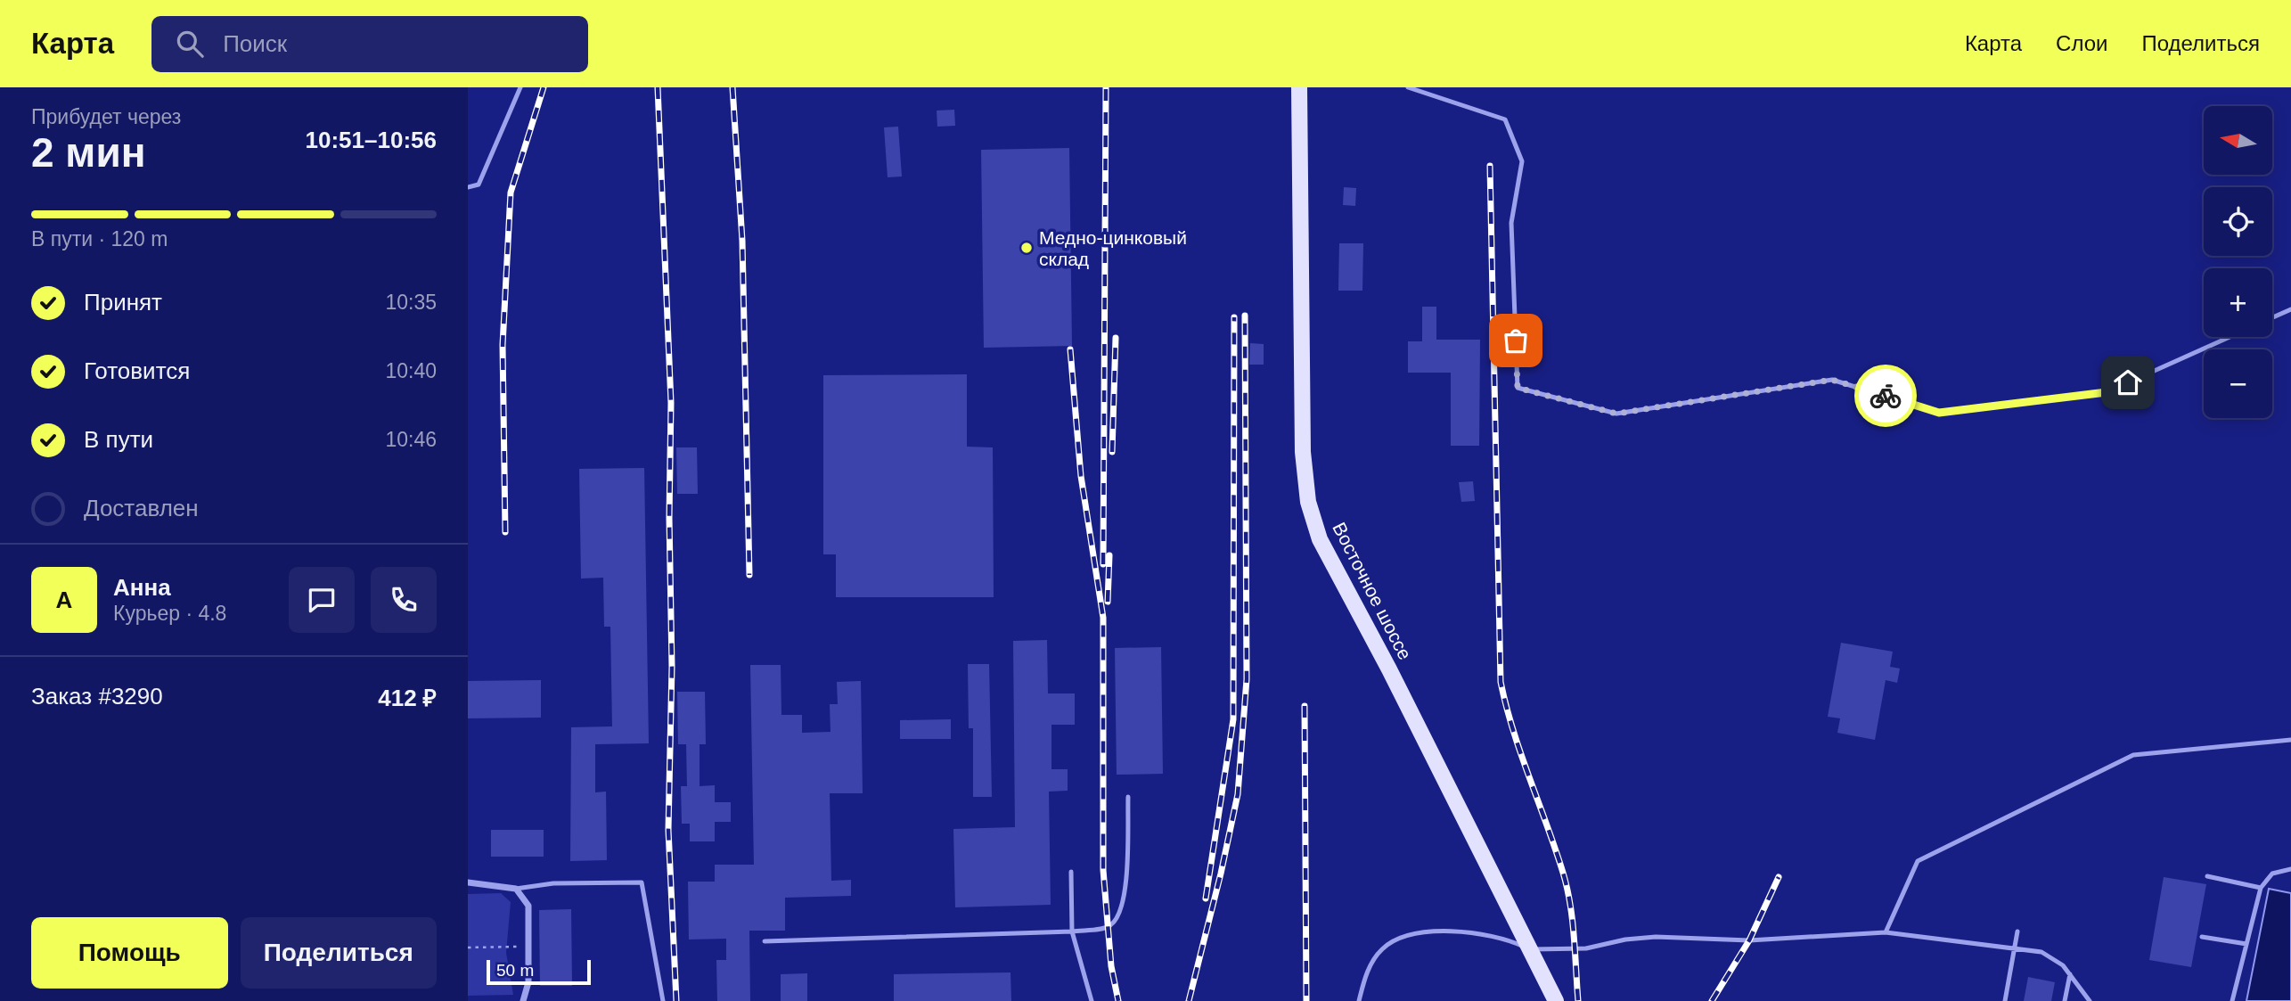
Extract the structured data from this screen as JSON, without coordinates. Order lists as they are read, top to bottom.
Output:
{
  "streets": {
    "main road": ["Восточное шоссе"]
  },
  "places": ["Медно-цинковый склад"],
  "scale_bar": "50 m",
  "north": "left",
  "page": {
    "header": "Карта",
    "search": "Поиск",
    "nav": ["Карта", "Слои", "Поделиться"],
    "heading": ["2 мин", "Прибудет через", "10:51–10:56"],
    "panel": [
      "Анна",
      "Курьер · 4.8",
      "Заказ #3290",
      "412 ₽"
    ],
    "map_buttons": ["+", "−"],
    "bar": "В пути · 120 m",
    "list": [
      ["Принят", "10:35"],
      ["Готовится", "10:40"],
      ["В пути", "10:46"],
      "Доставлен"
    ],
    "round": "А",
    "buttons": ["Помощь", "Поделиться"],
    "scale": "50 m"
  }
}
